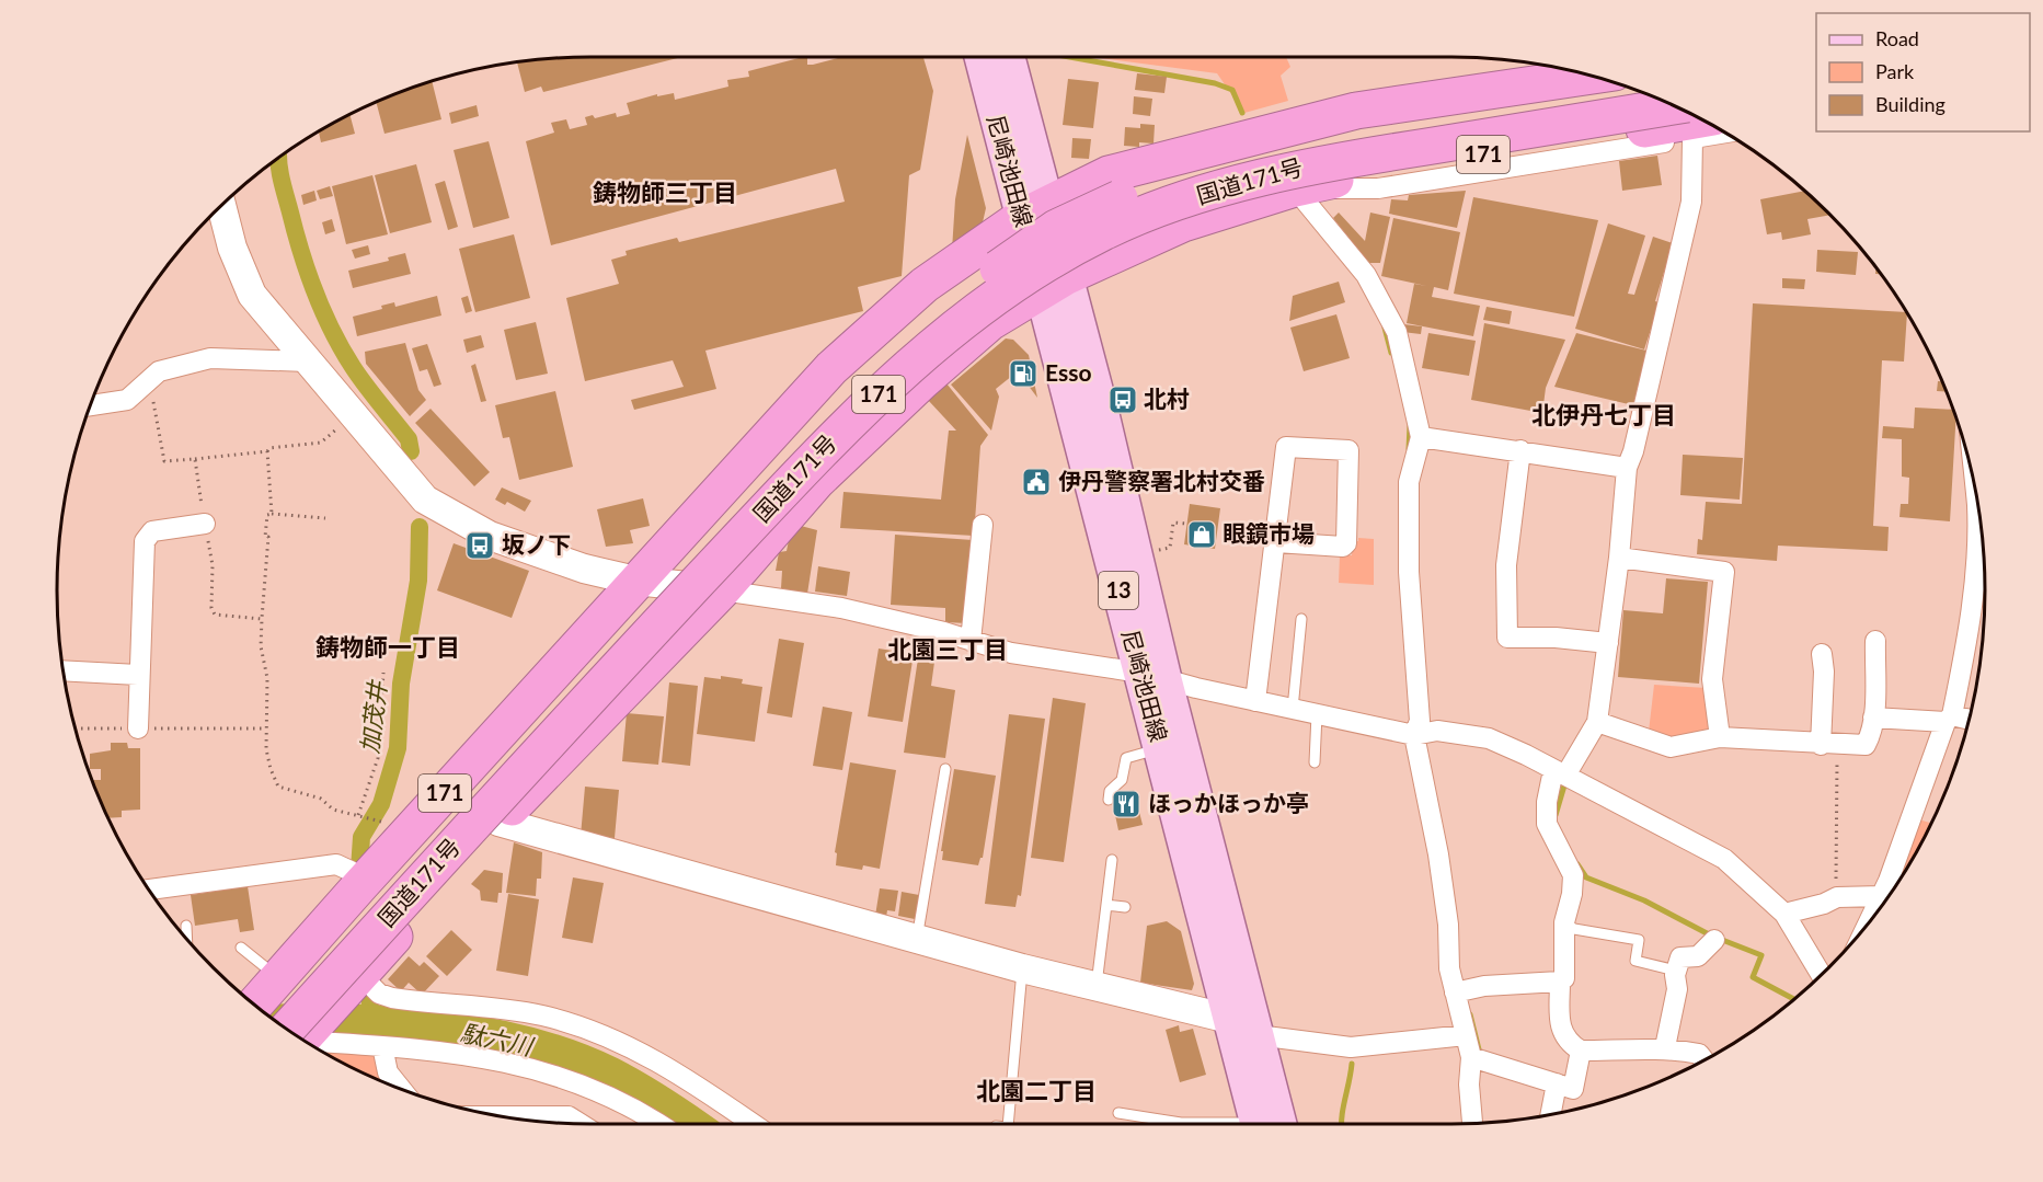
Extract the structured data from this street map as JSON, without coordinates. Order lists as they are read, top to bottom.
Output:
{
  "streets": {
    "highway": ["171", "国道171号"],
    "main road": ["尼崎池田線", "13"]
  },
  "crossings": [
    ["171", "尼崎池田線"],
    ["171", "国道171号"]
  ],
  "districts": [
    "鋳物師三丁目",
    "北伊丹七丁目",
    "鋳物師一丁目",
    "北園三丁目",
    "北園二丁目"
  ],
  "water": ["加茂井", "駄六川"],
  "places": {
    "fuel station": ["Esso"],
    "bus stop": ["北村", "坂ノ下"],
    "public building": ["伊丹警察署北村交番"],
    "shop": ["眼鏡市場"],
    "restaurant": ["ほっかほっか亭"]
  },
  "legend": ["Road", "Park", "Building"]
}
